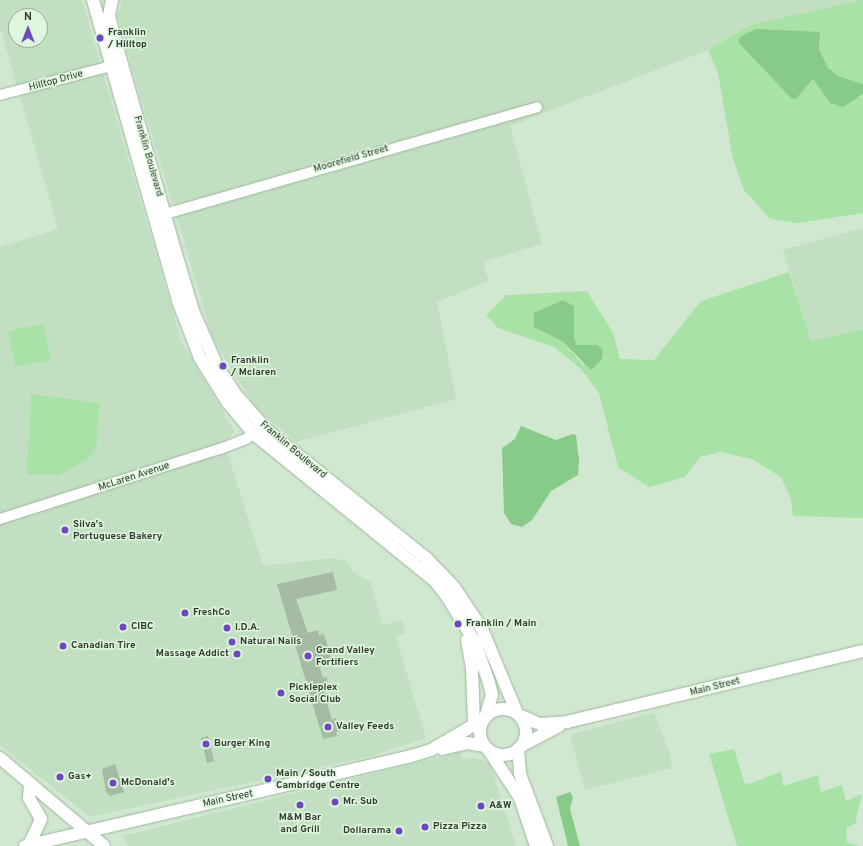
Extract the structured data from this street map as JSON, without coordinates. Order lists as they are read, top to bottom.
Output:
{
  "streets": {
    "main road": ["Franklin Boulevard", "Main Street"],
    "street": ["Hilltop Drive", "Moorefield Street", "McLaren Avenue"]
  },
  "crossings": [
    ["Hilltop Drive", "Franklin Boulevard"],
    ["Franklin Boulevard", "Moorefield Street"],
    ["Franklin Boulevard", "McLaren Avenue"],
    ["Franklin Boulevard", "Main Street"]
  ],
  "places": [
    "Franklin / Hilltop",
    "Franklin / Mclaren",
    "Silva's Portuguese Bakery",
    "FreshCo",
    "Franklin / Main",
    "CIBC",
    "I.D.A.",
    "Natural Nails",
    "Canadian Tire",
    "Massage Addict",
    "Grand Valley Fortifiers",
    "Pickleplex Social Club",
    "Valley Feeds",
    "Burger King",
    "Gas+",
    "Main / South Cambridge Centre",
    "McDonald's",
    "Mr. Sub",
    "M&M Bar and Grill",
    "A&W",
    "Pizza Pizza",
    "Dollarama"
  ],
  "north": "top"
}
